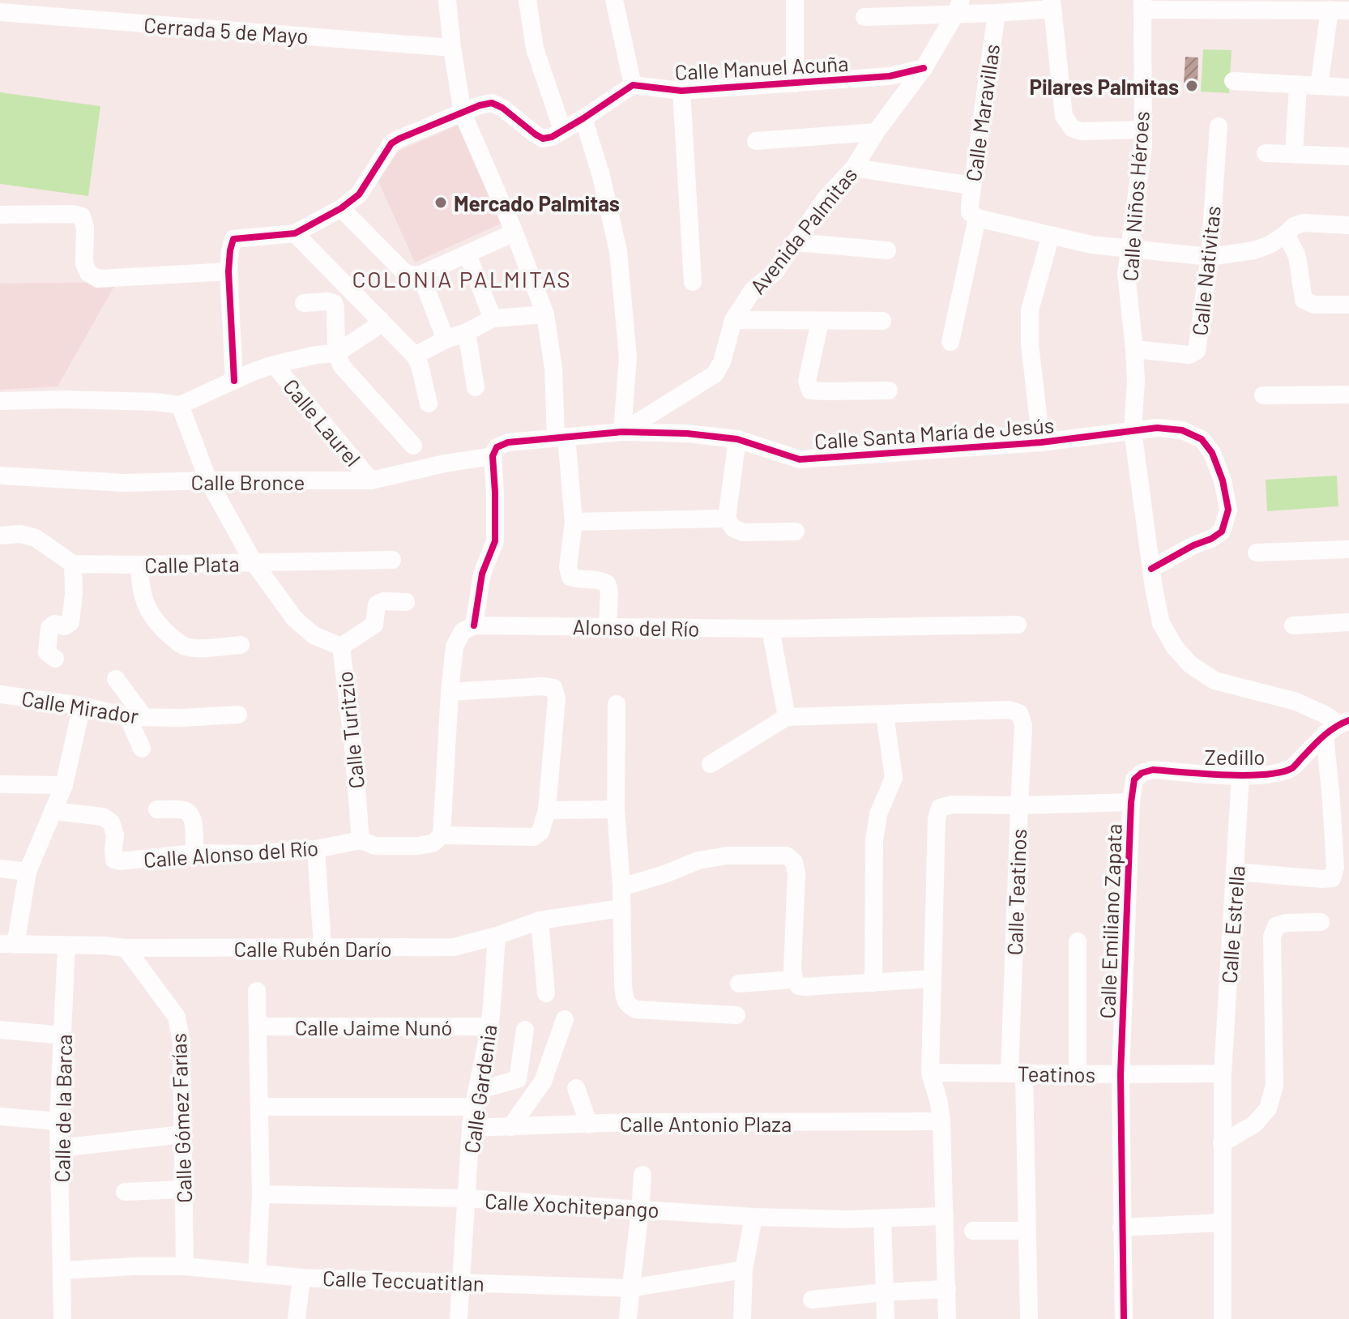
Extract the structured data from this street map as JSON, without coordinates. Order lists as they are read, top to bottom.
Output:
{
  "streets": {
    "street": [
      "Cerrada 5 de Mayo",
      "Calle Manuel Acuña",
      "Calle Maravillas",
      "Calle Niños Héroes",
      "Avenida Palmitas",
      "Calle Nativitas",
      "Calle Laurel",
      "Calle Santa María de Jesús",
      "Calle Bronce",
      "Calle Plata",
      "Alonso del Río",
      "Calle Mirador",
      "Calle Turitzio",
      "Zedillo",
      "Calle Alonso del Río",
      "Calle Teatinos",
      "Calle Emiliano Zapata",
      "Calle Estrella",
      "Calle Rubén Darío",
      "Calle Jaime Nunó",
      "Teatinos",
      "Calle Gardenia",
      "Calle de la Barca",
      "Calle Gómez Farías",
      "Calle Antonio Plaza",
      "Calle Xochitepango",
      "Calle Teccuatitlan"
    ]
  },
  "crossings": [
    ["Calle Manuel Acuña", "Avenida Palmitas"],
    ["Calle Niños Héroes", "Calle Nativitas"],
    ["Calle Niños Héroes", "Calle Santa María de Jesús"],
    ["Calle Niños Héroes", "Zedillo"],
    ["Avenida Palmitas", "Calle Santa María de Jesús"],
    ["Calle Laurel", "Calle Bronce"],
    ["Calle Santa María de Jesús", "Calle Bronce"],
    ["Calle Bronce", "Calle Turitzio"],
    ["Calle Plata", "Calle Turitzio"],
    ["Calle Turitzio", "Calle Alonso del Río"],
    ["Zedillo", "Calle Emiliano Zapata"],
    ["Zedillo", "Calle Estrella"],
    ["Calle Teatinos", "Teatinos"],
    ["Calle Emiliano Zapata", "Teatinos"],
    ["Calle Estrella", "Teatinos"],
    ["Calle Rubén Darío", "Calle Gardenia"],
    ["Calle Rubén Darío", "Calle de la Barca"],
    ["Calle Rubén Darío", "Calle Gómez Farías"],
    ["Calle Jaime Nunó", "Calle Gardenia"],
    ["Calle Gardenia", "Calle Antonio Plaza"],
    ["Calle Gardenia", "Calle Xochitepango"],
    ["Calle Gardenia", "Calle Teccuatitlan"],
    ["Calle de la Barca", "Calle Teccuatitlan"],
    ["Calle Gómez Farías", "Calle Teccuatitlan"]
  ],
  "districts": ["COLONIA PALMITAS"],
  "places": ["Pilares Palmitas", "Mercado Palmitas"]
}
